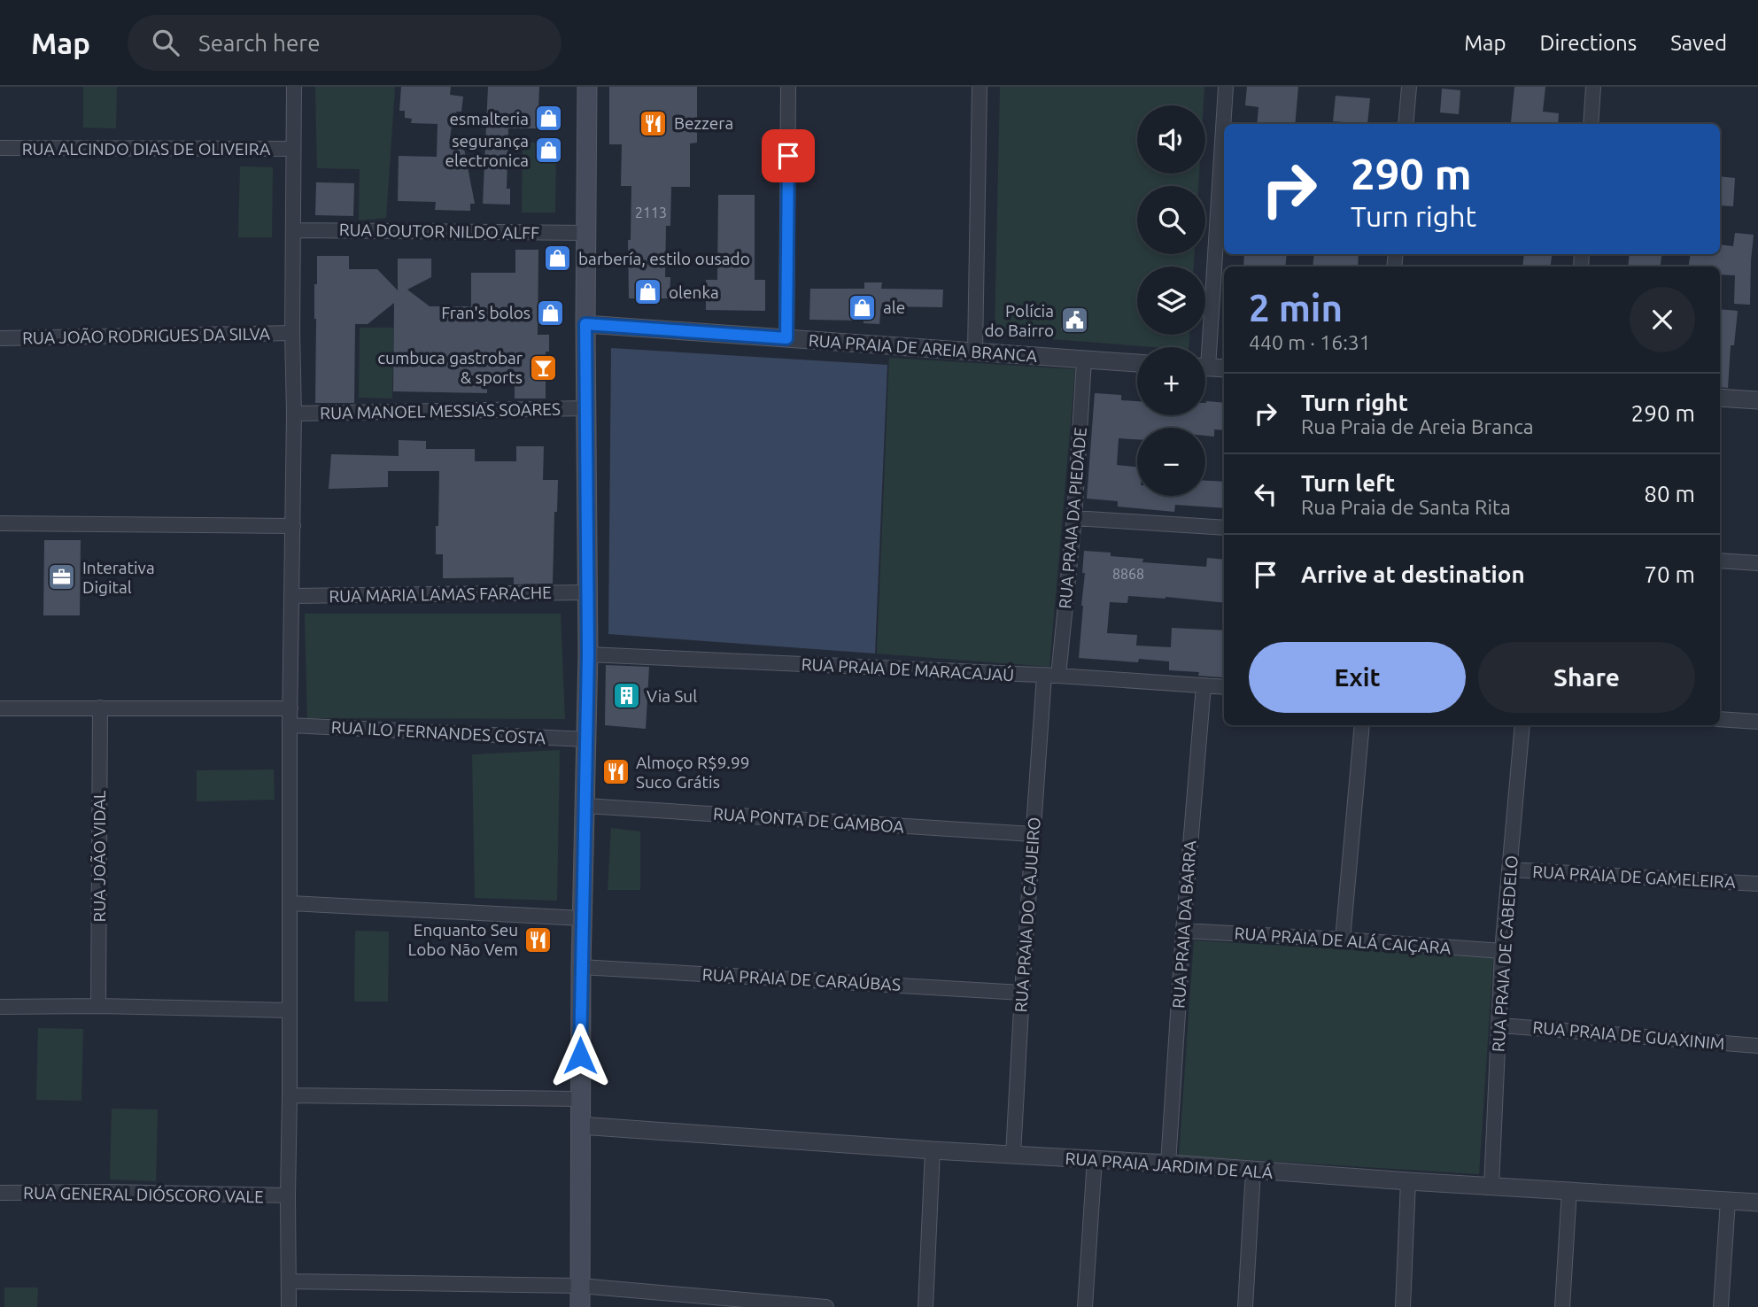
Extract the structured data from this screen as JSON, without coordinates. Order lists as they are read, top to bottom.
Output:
{
  "streets": {
    "street": [
      "RUA ALCINDO DIAS DE OLIVEIRA",
      "RUA DOUTOR NILDO ALFF",
      "RUA JOÃO RODRIGUES DA SILVA",
      "RUA PRAIA DE AREIA BRANCA",
      "RUA MANOEL MESSIAS SOARES",
      "RUA PRAIA DA PIEDADE",
      "RUA MARIA LAMAS FARACHE",
      "RUA PRAIA DE MARACAJAÚ",
      "RUA ILO FERNANDES COSTA",
      "RUA PONTA DE GAMBOA",
      "RUA JOÃO VIDAL",
      "RUA PRAIA DE GAMELEIRA",
      "RUA PRAIA DO CAJUEIRO",
      "RUA PRAIA DA BARRA",
      "RUA PRAIA DE ALÁ CAIÇARA",
      "RUA PRAIA DE CABEDELO",
      "RUA PRAIA DE CARAÚBAS",
      "RUA PRAIA DE GUAXINIM",
      "RUA PRAIA JARDIM DE ALÁ",
      "RUA GENERAL DIÓSCORO VALE"
    ]
  },
  "crossings": [
    ["RUA PRAIA DE AREIA BRANCA", "RUA PRAIA DA PIEDADE"],
    ["RUA PRAIA DA PIEDADE", "RUA PRAIA DE MARACAJAÚ"],
    ["RUA PRAIA DA PIEDADE", "RUA PRAIA DO CAJUEIRO"],
    ["RUA PRAIA DE MARACAJAÚ", "RUA PRAIA DO CAJUEIRO"],
    ["RUA PRAIA DE MARACAJAÚ", "RUA PRAIA DA BARRA"],
    ["RUA PONTA DE GAMBOA", "RUA PRAIA DO CAJUEIRO"],
    ["RUA PRAIA DE GAMELEIRA", "RUA PRAIA DE CABEDELO"],
    ["RUA PRAIA DO CAJUEIRO", "RUA PRAIA DE CARAÚBAS"],
    ["RUA PRAIA DO CAJUEIRO", "RUA PRAIA JARDIM DE ALÁ"],
    ["RUA PRAIA DA BARRA", "RUA PRAIA DE ALÁ CAIÇARA"],
    ["RUA PRAIA DA BARRA", "RUA PRAIA JARDIM DE ALÁ"],
    ["RUA PRAIA DE ALÁ CAIÇARA", "RUA PRAIA DE CABEDELO"],
    ["RUA PRAIA DE CABEDELO", "RUA PRAIA DE GUAXINIM"],
    ["RUA PRAIA DE CABEDELO", "RUA PRAIA JARDIM DE ALÁ"]
  ],
  "places": {
    "shop": [
      "esmalteria",
      "segurança electronica",
      "barbería, estilo ousado",
      "olenka",
      "ale",
      "Fran's bolos"
    ],
    "restaurant": ["Bezzera", "Almoço R$9.99 Suco Grátis", "Enquanto Seu Lobo Não Vem"],
    "public building": ["Polícia do Bairro"],
    "bar": ["cumbuca gastrobar & sports"],
    "office": ["Interativa Digital"],
    "building": ["Via Sul"]
  },
  "house_numbers": ["2113", "8868"],
  "page": {
    "header": "Map",
    "search": "Search here",
    "nav": ["Map", "Directions", "Saved"],
    "map_buttons": ["+", "−"],
    "turn": ["290 m", "Turn right"],
    "heading": ["2 min", "440 m · 16:31"],
    "list": [
      {
        "name": "Turn right",
        "note": "Rua Praia de Areia Branca",
        "value": "290 m"
      },
      {
        "name": "Turn left",
        "note": "Rua Praia de Santa Rita",
        "value": "80 m"
      },
      {
        "name": "Arrive at destination",
        "value": "70 m"
      }
    ],
    "buttons": ["Exit", "Share"]
  }
}
